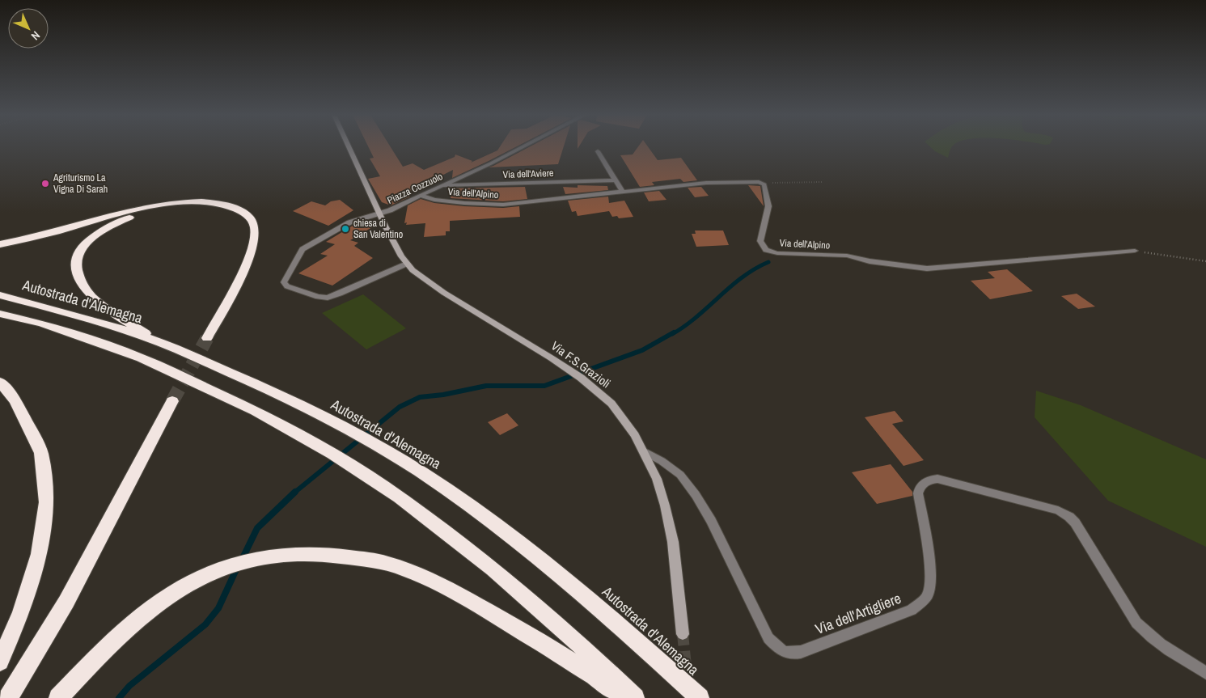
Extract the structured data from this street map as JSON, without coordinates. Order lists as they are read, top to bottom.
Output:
{
  "streets": {
    "highway": ["Autostrada d'Alemagna"],
    "main road": ["Piazza Cozzuolo", "Via F.S.Grazioli"],
    "street": ["Via dell'Aviere", "Via dell'Alpino", "Via dell'Artigliere"]
  },
  "crossings": [
    ["Via dell'Aviere", "Piazza Cozzuolo"],
    ["Piazza Cozzuolo", "Via dell'Alpino"],
    ["Piazza Cozzuolo", "Via F.S.Grazioli"],
    ["Via F.S.Grazioli", "Via dell'Artigliere"]
  ],
  "places": ["Agriturismo La Vigna Di Sarah", "chiesa di San Valentino"],
  "north": "bottom right"
}
